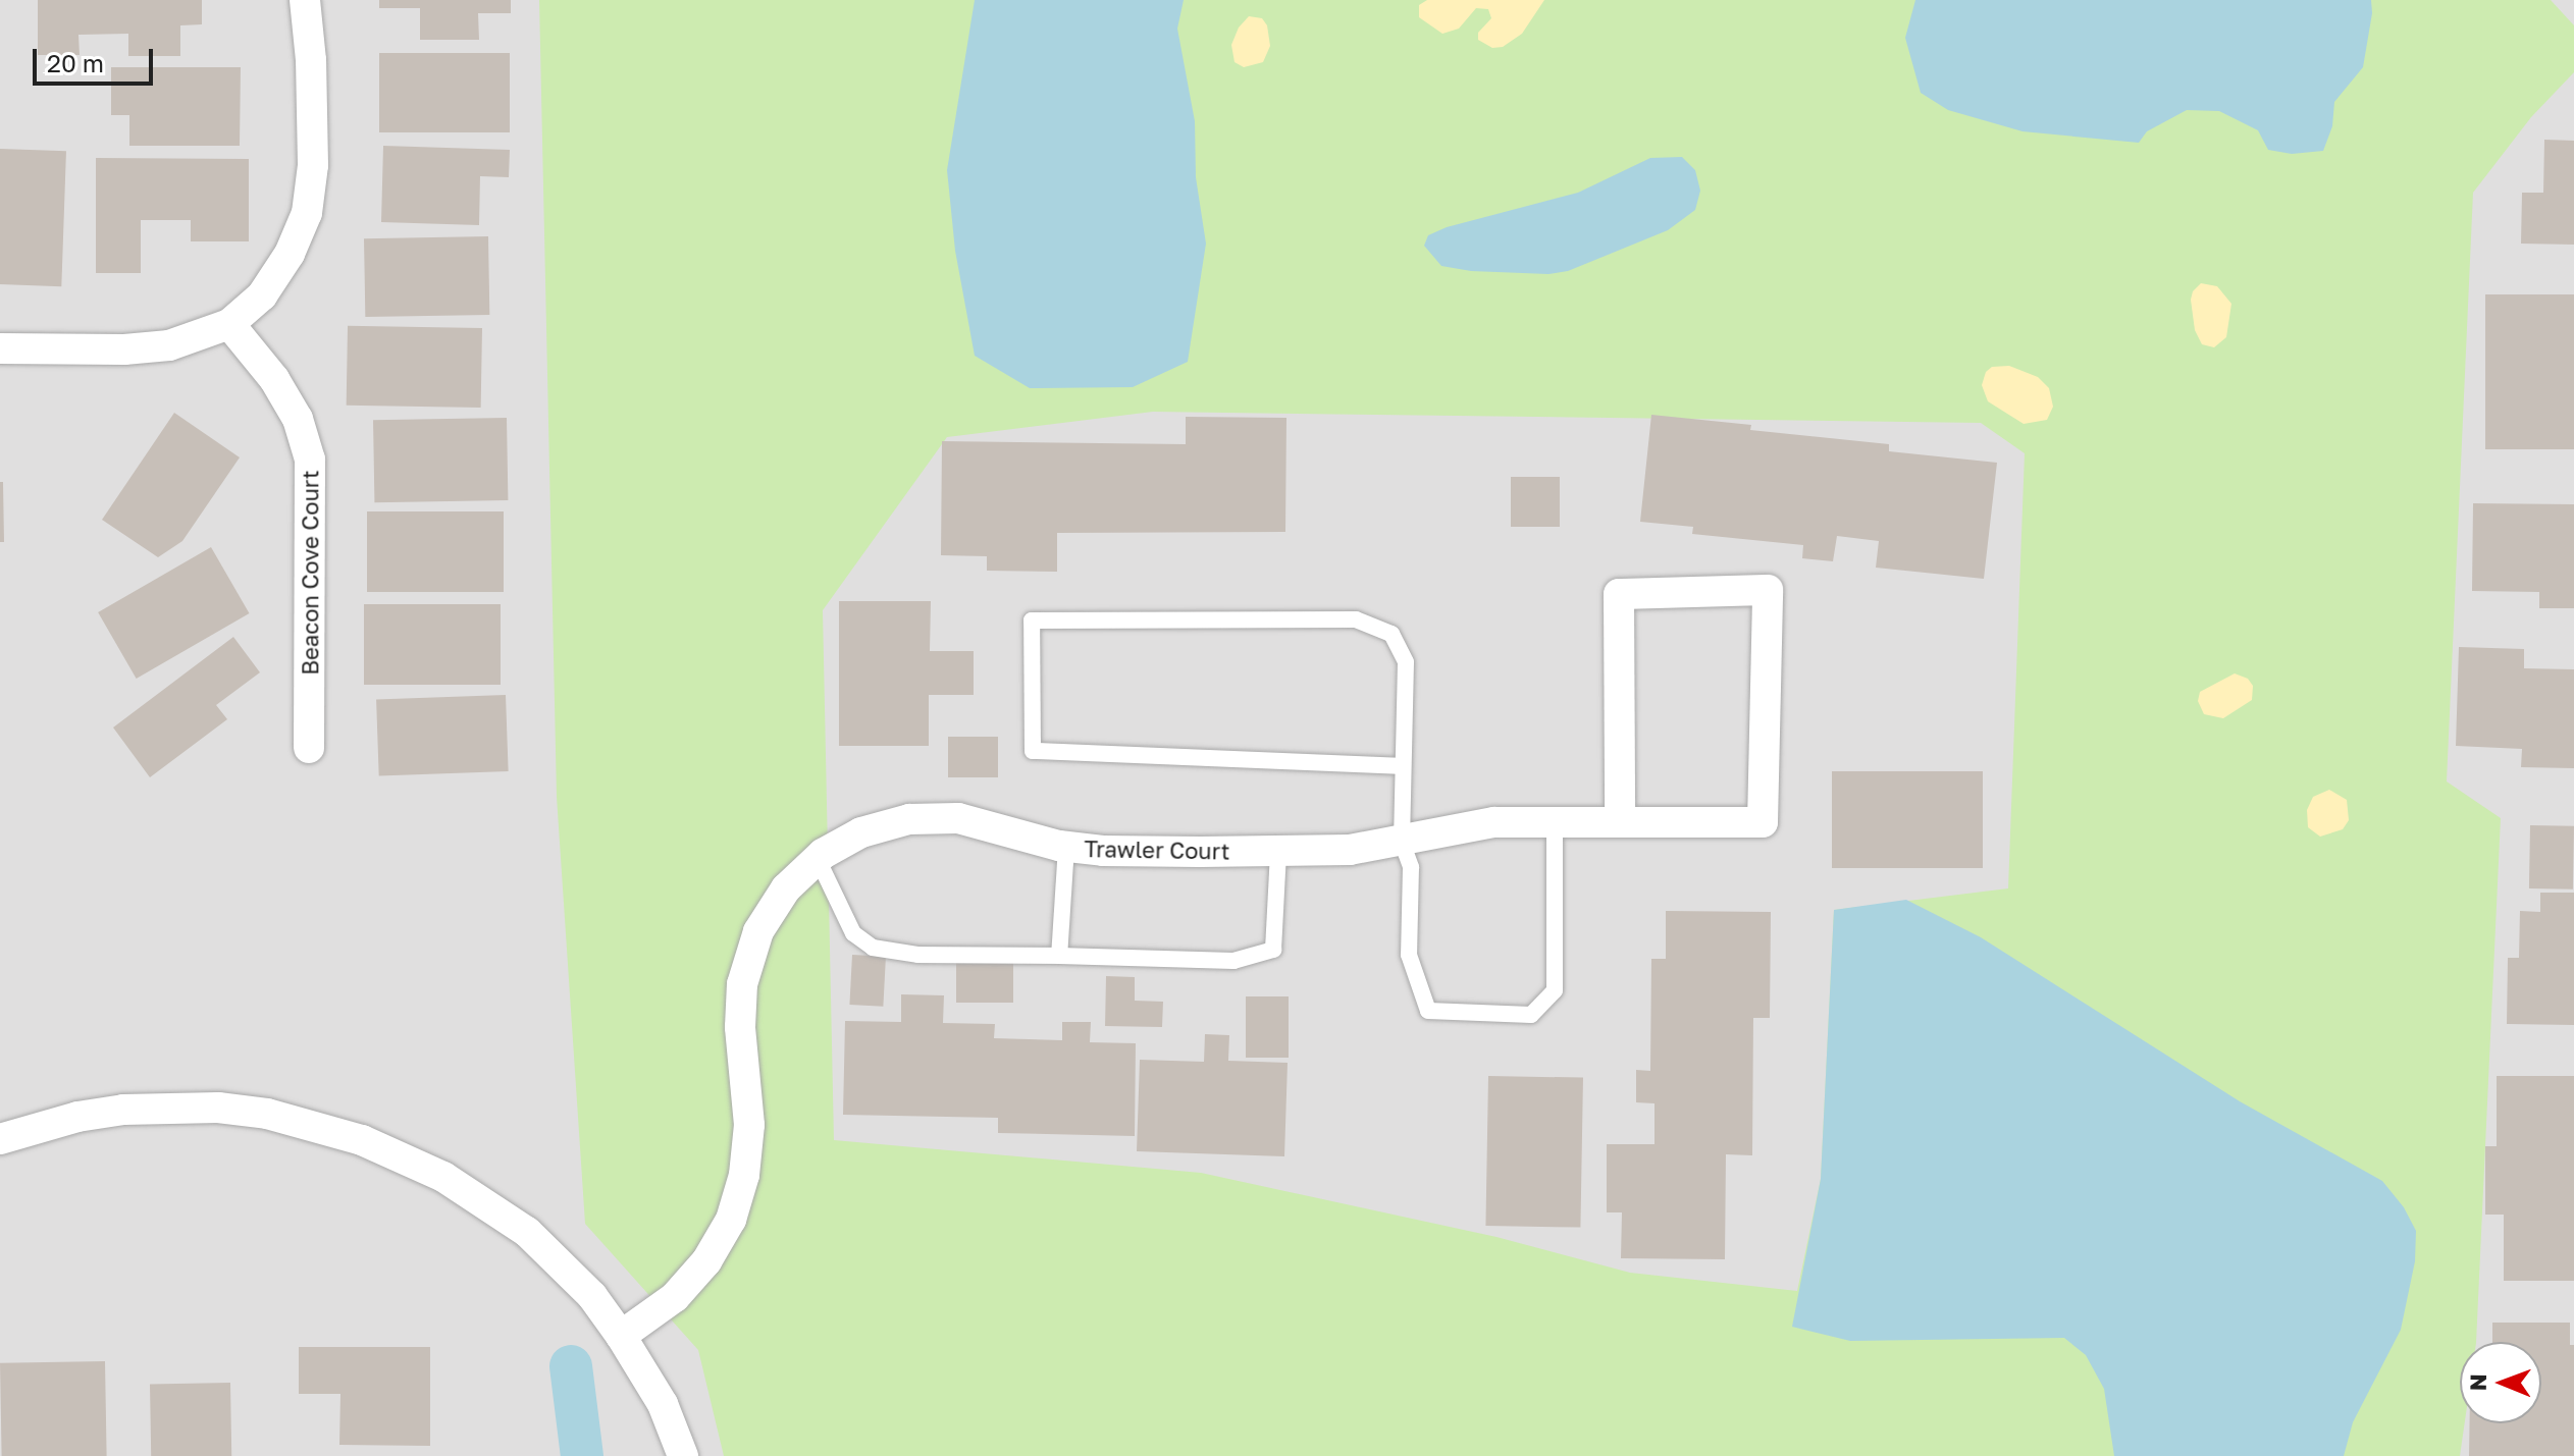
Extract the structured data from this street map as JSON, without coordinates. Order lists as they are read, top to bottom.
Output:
{
  "streets": {
    "street": ["Beacon Cove Court", "Trawler Court"]
  },
  "scale_bar": "20 m",
  "north": "left"
}
